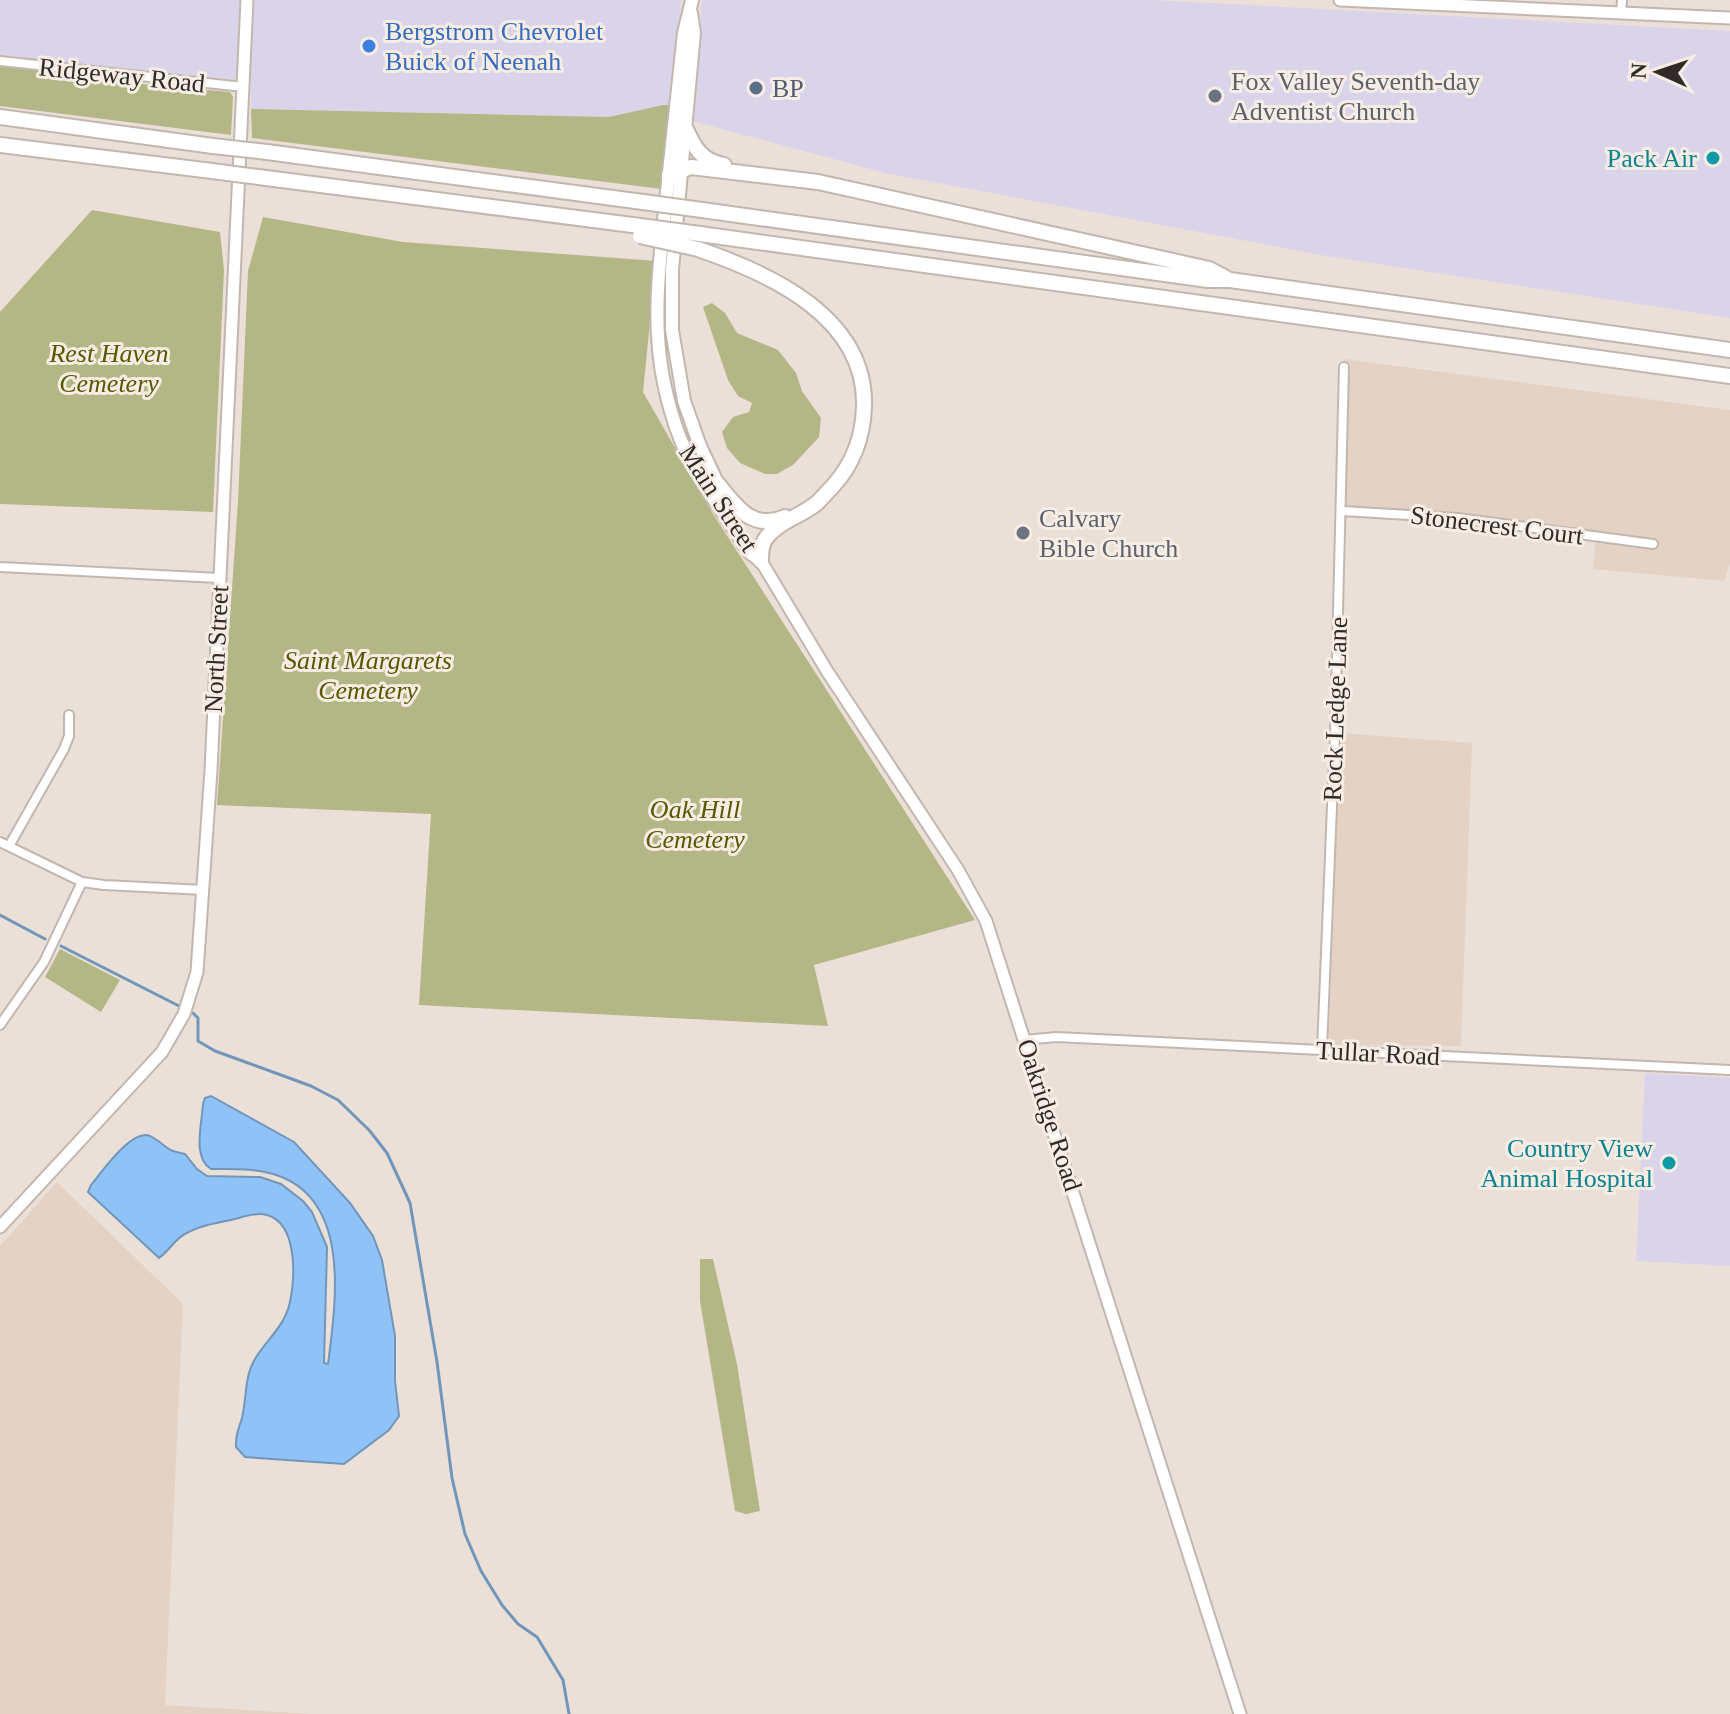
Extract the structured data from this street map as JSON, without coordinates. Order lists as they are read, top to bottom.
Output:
{
  "streets": {
    "main road": ["Main Street"],
    "street": [
      "Ridgeway Road",
      "Stonecrest Court",
      "North Street",
      "Rock Ledge Lane",
      "Tullar Road",
      "Oakridge Road"
    ]
  },
  "crossings": [
    ["Ridgeway Road", "North Street"],
    ["Main Street", "Oakridge Road"],
    ["Stonecrest Court", "Rock Ledge Lane"],
    ["Rock Ledge Lane", "Tullar Road"],
    ["Tullar Road", "Oakridge Road"]
  ],
  "parks": ["Rest Haven Cemetery", "Saint Margarets Cemetery", "Oak Hill Cemetery"],
  "places": [
    "Bergstrom Chevrolet Buick of Neenah",
    "BP",
    "Fox Valley Seventh-day Adventist Church",
    "Pack Air",
    "Calvary Bible Church",
    "Country View Animal Hospital"
  ],
  "north": "left"
}
